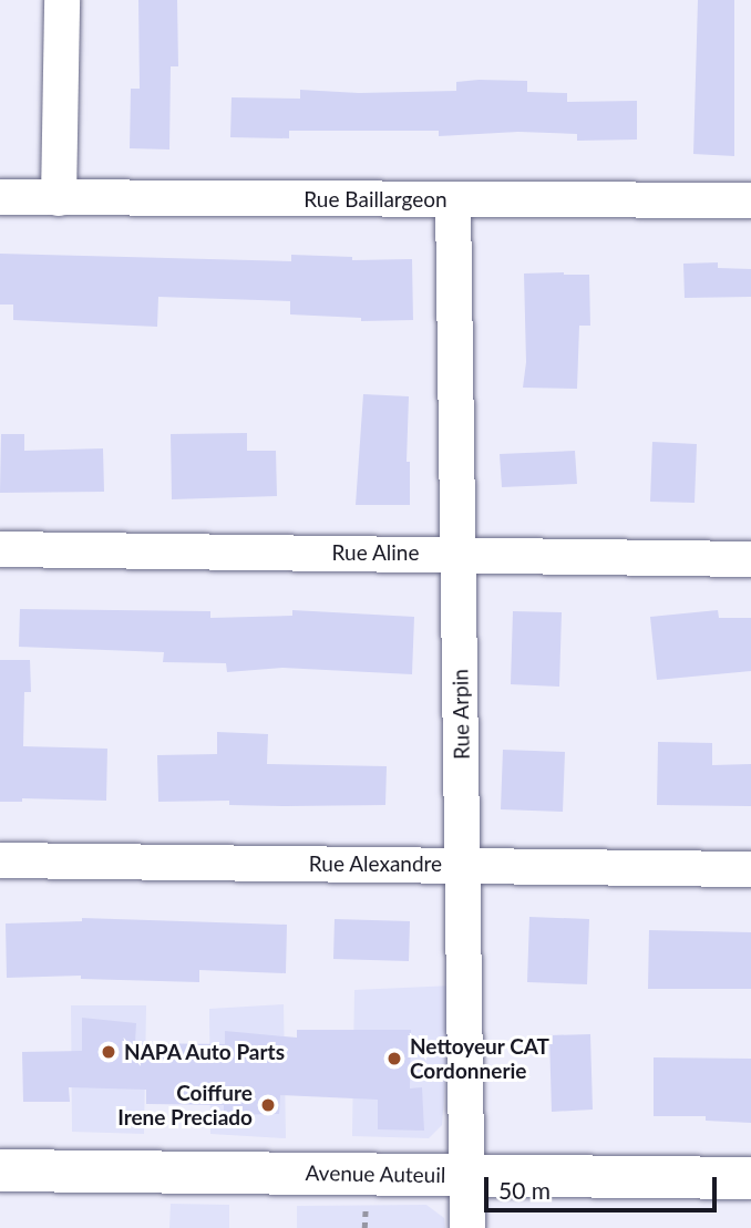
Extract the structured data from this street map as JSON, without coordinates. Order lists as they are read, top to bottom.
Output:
{
  "streets": {
    "street": [
      "Rue Baillargeon",
      "Rue Aline",
      "Rue Arpin",
      "Rue Alexandre",
      "Avenue Auteuil"
    ]
  },
  "crossings": [
    ["Rue Baillargeon", "Rue Arpin"],
    ["Rue Aline", "Rue Arpin"],
    ["Rue Arpin", "Rue Alexandre"],
    ["Rue Arpin", "Avenue Auteuil"]
  ],
  "places": ["NAPA Auto Parts", "Nettoyeur CAT Cordonnerie", "Coiffure Irene Preciado"],
  "scale_bar": "50 m"
}
